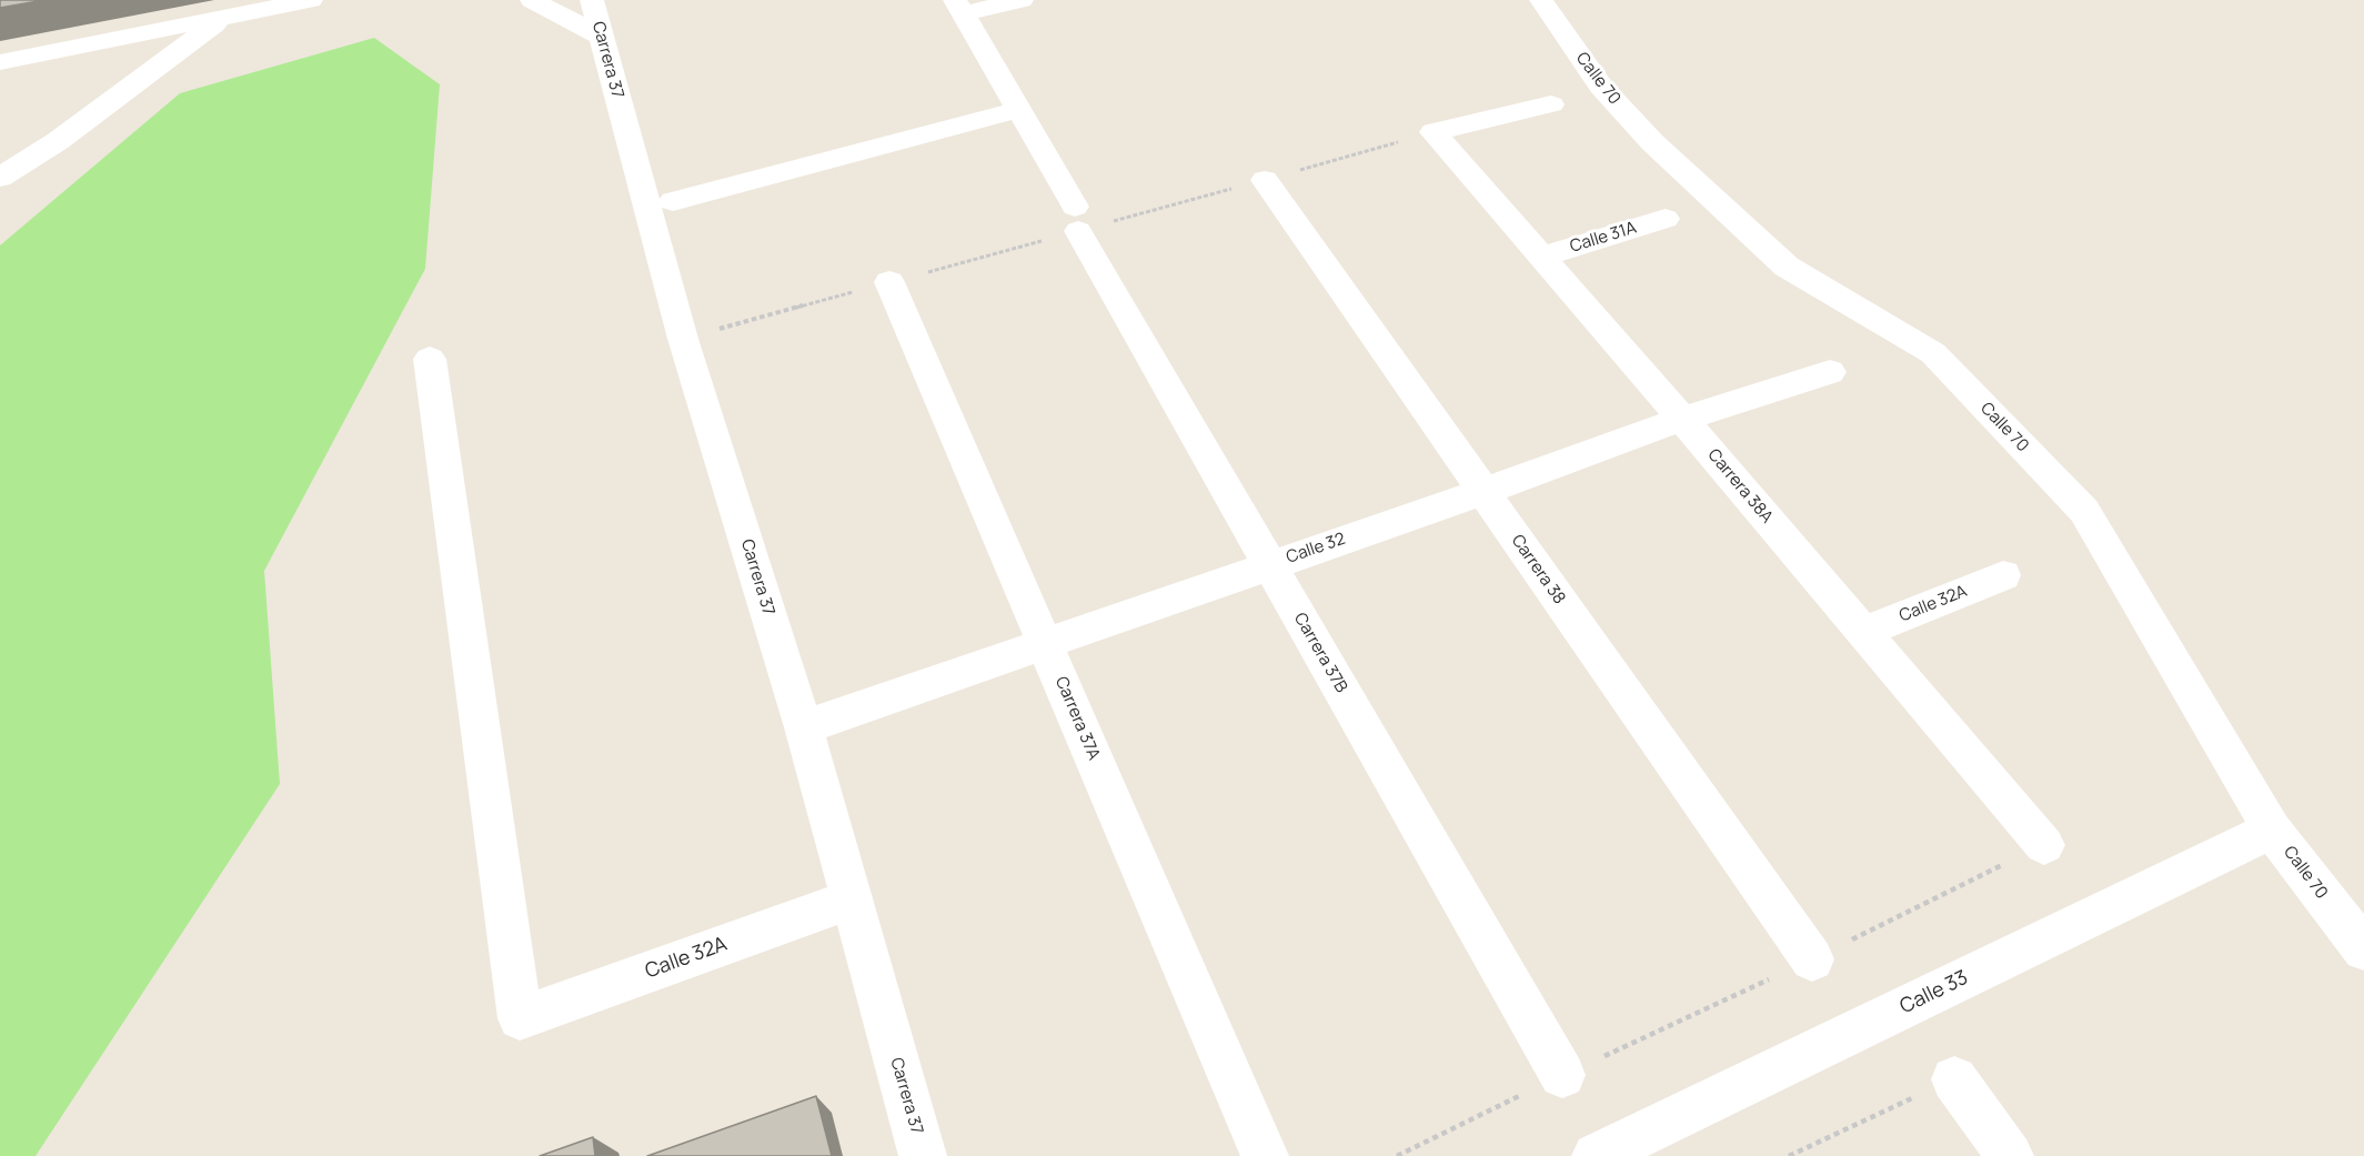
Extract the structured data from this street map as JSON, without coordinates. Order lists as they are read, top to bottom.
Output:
{
  "streets": {
    "street": [
      "Carrera 37",
      "Calle 70",
      "Calle 31A",
      "Carrera 38A",
      "Calle 32",
      "Carrera 38",
      "Calle 32A",
      "Carrera 37B",
      "Carrera 37A",
      "Calle 33"
    ]
  },
  "crossings": [
    ["Carrera 37", "Calle 32"],
    ["Carrera 37", "Calle 32A"],
    ["Calle 70", "Calle 33"],
    ["Calle 31A", "Carrera 38A"],
    ["Carrera 38A", "Calle 32"],
    ["Carrera 38A", "Calle 32A"],
    ["Calle 32", "Carrera 38"],
    ["Calle 32", "Carrera 37B"],
    ["Calle 32", "Carrera 37A"]
  ]
}
